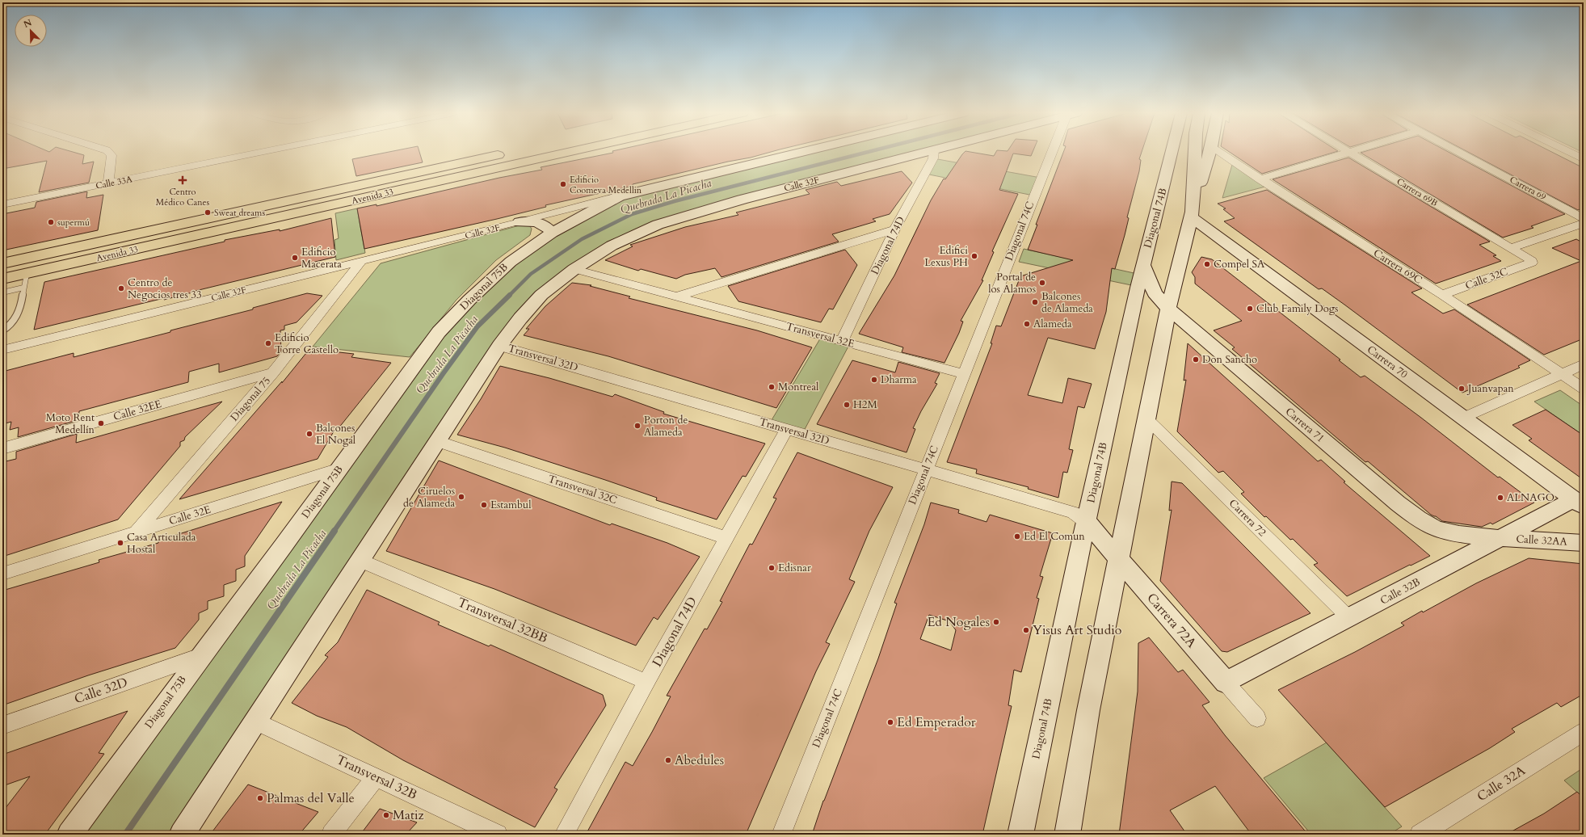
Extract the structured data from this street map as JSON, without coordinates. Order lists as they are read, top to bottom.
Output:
{
  "streets": {
    "main road": ["Avenida 33"],
    "street": [
      "Calle 33A",
      "Calle 32F",
      "Carrera 69",
      "Carrera 69B",
      "Diagonal 74B",
      "Diagonal 74C",
      "Diagonal 74D",
      "Carrera 69C",
      "Calle 32C",
      "Diagonal 75B",
      "Transversal 32E",
      "Transversal 32D",
      "Carrera 70",
      "Diagonal 75",
      "Calle 32EE",
      "Carrera 71",
      "Transversal 32C",
      "Calle 32E",
      "Carrera 72",
      "Calle 32AA",
      "Calle 32B",
      "Transversal 32BB",
      "Carrera 72A",
      "Calle 32D",
      "Transversal 32B",
      "Calle 32A"
    ]
  },
  "crossings": [
    ["Calle 32F", "Diagonal 75B"],
    ["Calle 32F", "Transversal 32E"],
    ["Calle 32F", "Diagonal 75"],
    ["Carrera 69B", "Calle 32C"],
    ["Diagonal 74B", "Transversal 32D"],
    ["Diagonal 74B", "Carrera 71"],
    ["Diagonal 74B", "Carrera 72A"],
    ["Diagonal 74C", "Transversal 32E"],
    ["Diagonal 74C", "Transversal 32D"],
    ["Diagonal 74D", "Transversal 32E"],
    ["Diagonal 74D", "Transversal 32D"],
    ["Diagonal 74D", "Transversal 32C"],
    ["Diagonal 74D", "Transversal 32BB"],
    ["Carrera 69C", "Calle 32C"],
    ["Diagonal 75B", "Calle 32E"],
    ["Diagonal 75B", "Calle 32D"],
    ["Transversal 32D", "Carrera 72A"],
    ["Carrera 70", "Calle 32B"],
    ["Diagonal 75", "Calle 32EE"],
    ["Diagonal 75", "Calle 32E"],
    ["Carrera 71", "Calle 32AA"],
    ["Carrera 71", "Calle 32B"],
    ["Carrera 72", "Calle 32B"],
    ["Calle 32AA", "Calle 32B"],
    ["Calle 32B", "Carrera 72A"]
  ],
  "water": ["Quebrada La Picacha"],
  "places": {
    "health": ["Centro Médico Canes"],
    "other": [
      "Edificio Coomeva Medellin",
      "Sweat dreams",
      "supermú",
      "Edifici Lexus PH",
      "Edificio Macerata",
      "Compel SA",
      "Portal de los Alamos",
      "Centro de Negocios tres 33",
      "Balcones de Alameda",
      "Club Family Dogs",
      "Alameda",
      "Edificio Torre Castello",
      "Don Sancho",
      "Dharma",
      "Montreal",
      "Juanvapan",
      "H2M",
      "Moto Rent Medellín",
      "Porton de Alameda",
      "Balcones El Nogal",
      "Ciruelos de Alameda",
      "ALNAGO",
      "Estambul",
      "Ed El Comun",
      "Casa Articulada Hostal",
      "Edisnar",
      "Ed Nogales",
      "Yisus Art Studio",
      "Ed Emperador",
      "Abedules",
      "Palmas del Valle",
      "Matiz"
    ]
  },
  "north": "top left"
}
